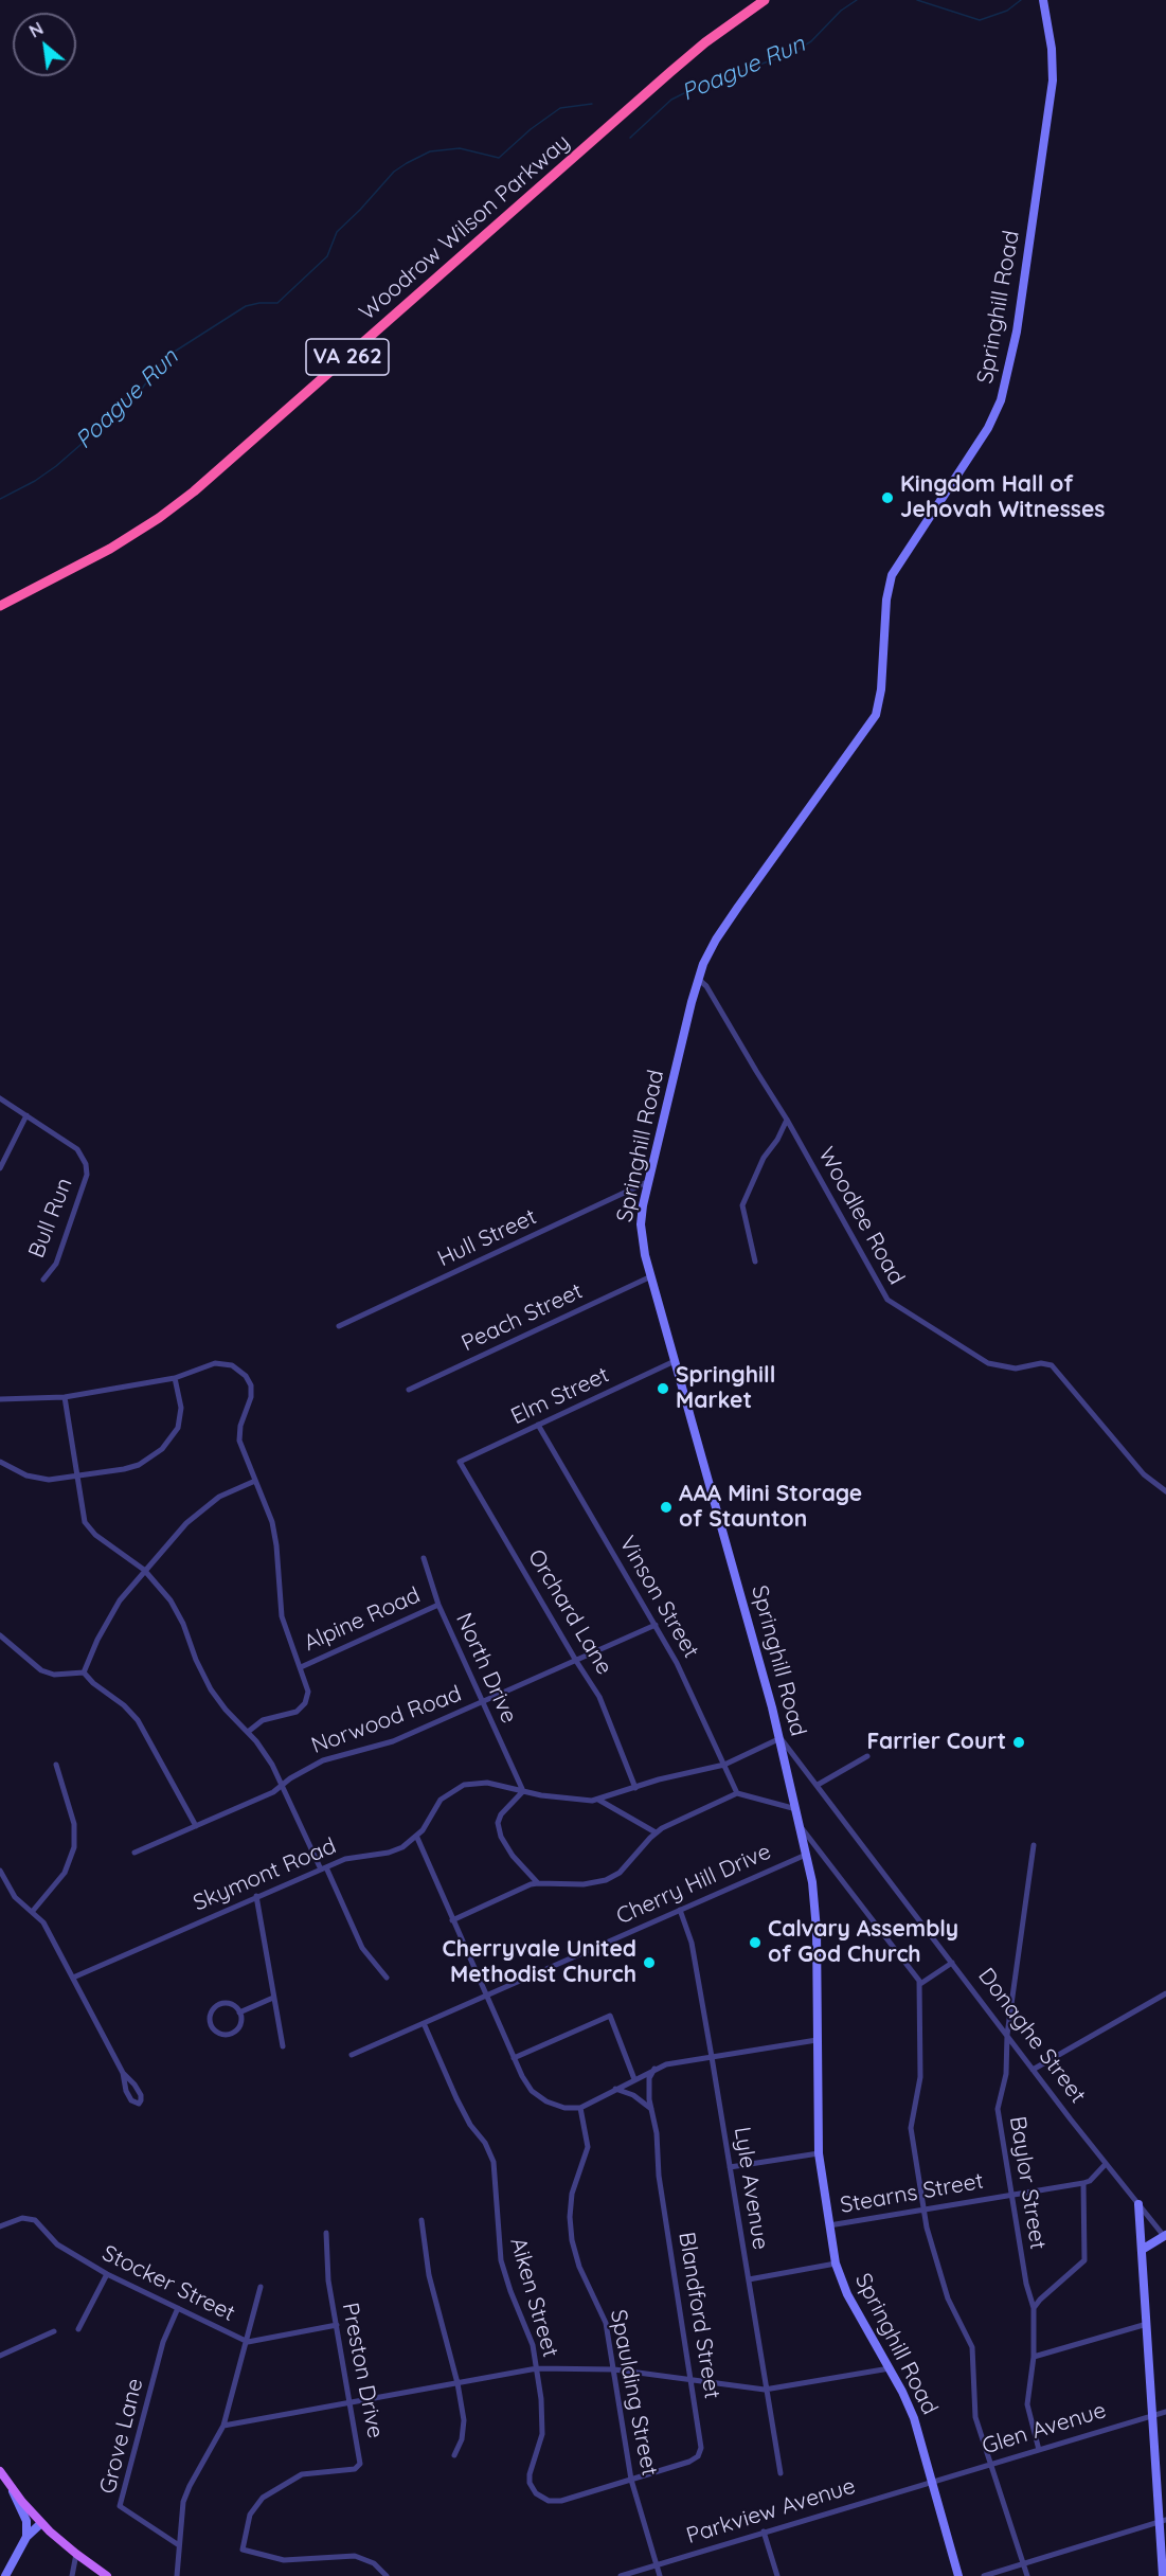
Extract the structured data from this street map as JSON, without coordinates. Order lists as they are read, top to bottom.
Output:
{
  "streets": {
    "highway": ["Woodrow Wilson Parkway", "VA 262"],
    "street": [
      "Springhill Road",
      "Woodlee Road",
      "Bull Run",
      "Hull Street",
      "Peach Street",
      "Elm Street",
      "Vinson Street",
      "Orchard Lane",
      "Alpine Road",
      "North Drive",
      "Norwood Road",
      "Skymont Road",
      "Cherry Hill Drive",
      "Donaghe Street",
      "Baylor Street",
      "Lyle Avenue",
      "Stearns Street",
      "Stocker Street",
      "Aiken Street",
      "Blandford Street",
      "Preston Drive",
      "Spaulding Street",
      "Glen Avenue",
      "Grove Lane",
      "Parkview Avenue"
    ]
  },
  "crossings": [
    ["Springhill Road", "Woodlee Road"],
    ["Springhill Road", "Hull Street"],
    ["Springhill Road", "Peach Street"],
    ["Springhill Road", "Elm Street"],
    ["Springhill Road", "Cherry Hill Drive"],
    ["Springhill Road", "Donaghe Street"],
    ["Springhill Road", "Stearns Street"],
    ["Springhill Road", "Glen Avenue"],
    ["Springhill Road", "Parkview Avenue"],
    ["Elm Street", "Vinson Street"],
    ["Elm Street", "Orchard Lane"],
    ["Vinson Street", "Norwood Road"],
    ["Orchard Lane", "Norwood Road"],
    ["Alpine Road", "North Drive"],
    ["North Drive", "Norwood Road"],
    ["Cherry Hill Drive", "Lyle Avenue"],
    ["Cherry Hill Drive", "Aiken Street"],
    ["Donaghe Street", "Baylor Street"],
    ["Baylor Street", "Stearns Street"],
    ["Baylor Street", "Glen Avenue"],
    ["Stocker Street", "Preston Drive"],
    ["Stocker Street", "Grove Lane"],
    ["Aiken Street", "Blandford Street"],
    ["Aiken Street", "Spaulding Street"],
    ["Blandford Street", "Spaulding Street"],
    ["Spaulding Street", "Parkview Avenue"],
    ["Glen Avenue", "Parkview Avenue"]
  ],
  "water": ["Poague Run"],
  "places": [
    "Kingdom Hall of Jehovah Witnesses",
    "Springhill Market",
    "AAA Mini Storage of Staunton",
    "Farrier Court",
    "Calvary Assembly of God Church",
    "Cherryvale United Methodist Church"
  ],
  "north": "top left"
}
